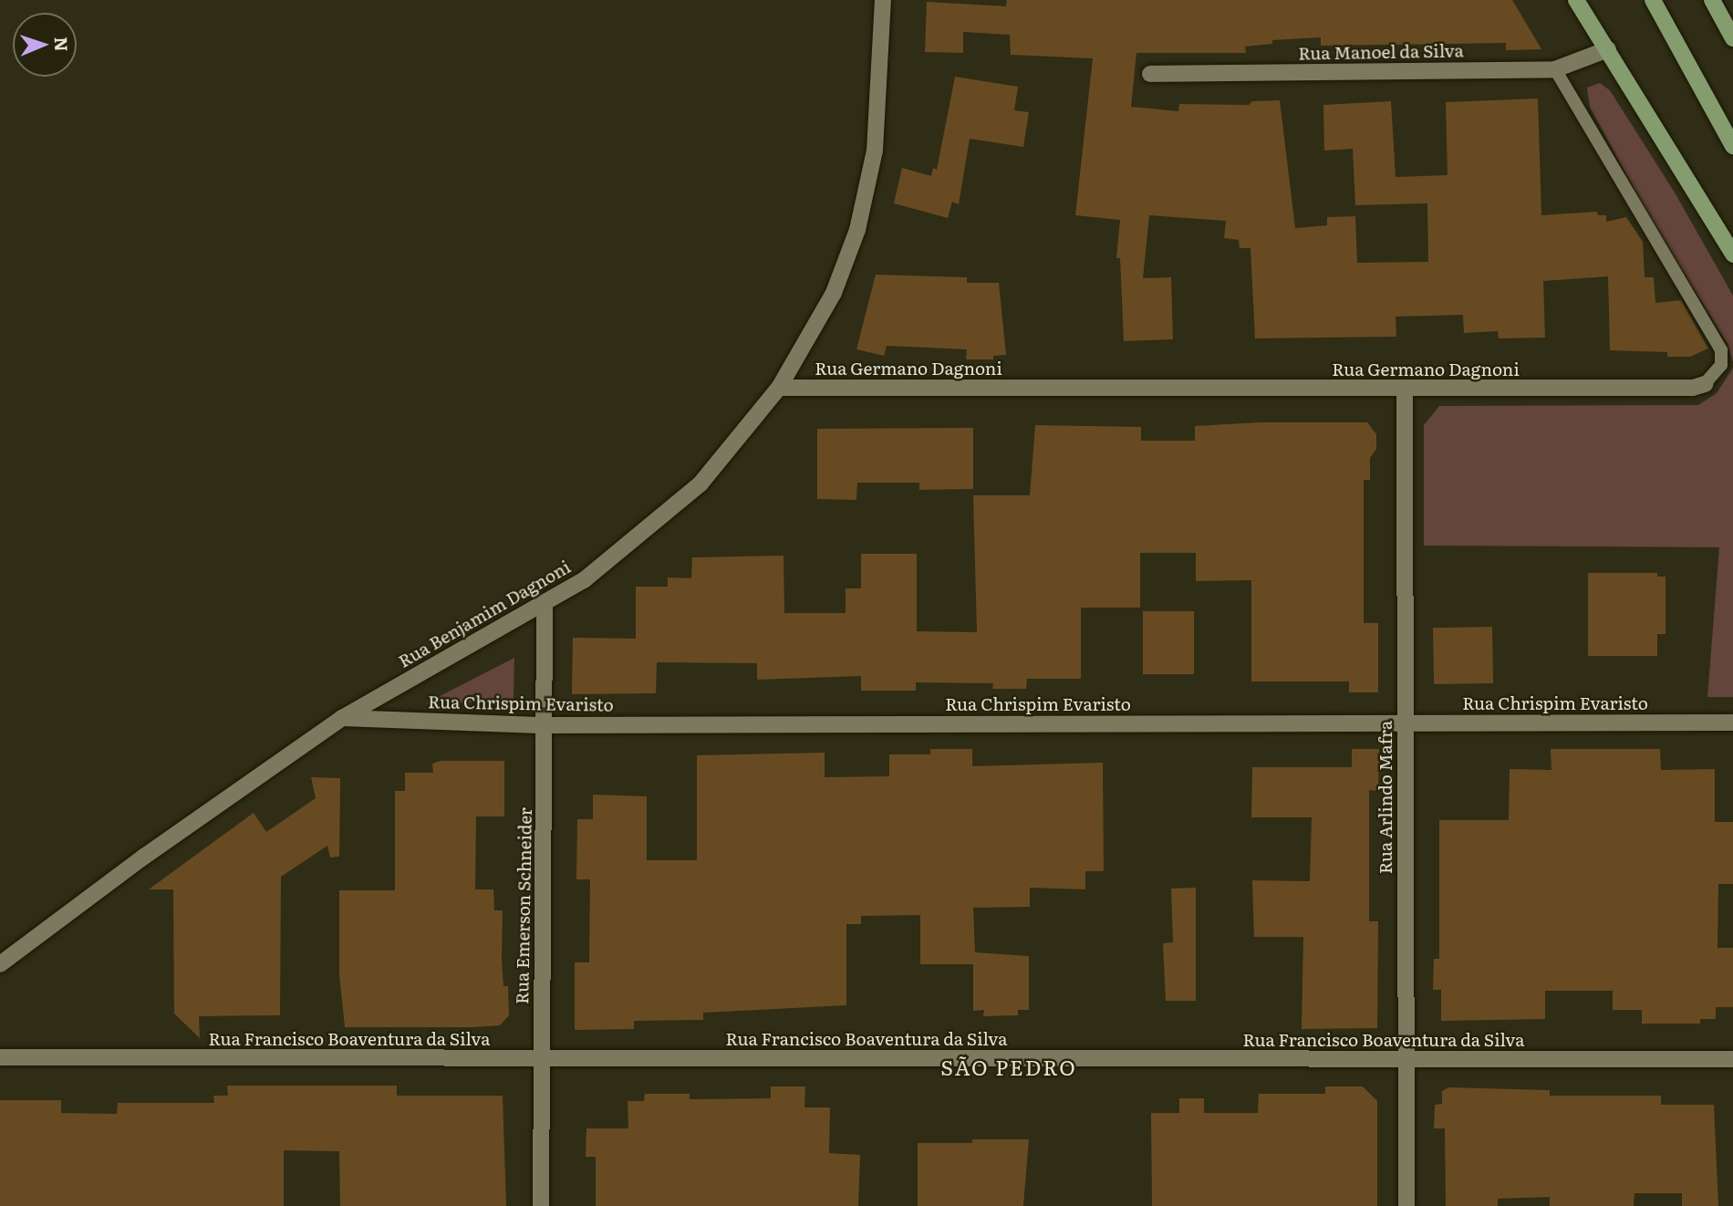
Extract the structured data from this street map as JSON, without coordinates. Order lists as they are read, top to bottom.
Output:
{
  "streets": {
    "street": [
      "Rua Manoel da Silva",
      "Rua Germano Dagnoni",
      "Rua Benjamim Dagnoni",
      "Rua Chrispim Evaristo",
      "Rua Arlindo Mafra",
      "Rua Emerson Schneider",
      "Rua Francisco Boaventura da Silva"
    ]
  },
  "crossings": [
    ["Rua Manoel da Silva", "Rua Germano Dagnoni"],
    ["Rua Germano Dagnoni", "Rua Benjamim Dagnoni"],
    ["Rua Germano Dagnoni", "Rua Arlindo Mafra"],
    ["Rua Benjamim Dagnoni", "Rua Chrispim Evaristo"],
    ["Rua Benjamim Dagnoni", "Rua Emerson Schneider"],
    ["Rua Chrispim Evaristo", "Rua Arlindo Mafra"],
    ["Rua Chrispim Evaristo", "Rua Emerson Schneider"],
    ["Rua Arlindo Mafra", "Rua Francisco Boaventura da Silva"],
    ["Rua Emerson Schneider", "Rua Francisco Boaventura da Silva"]
  ],
  "districts": ["SÃO PEDRO"],
  "north": "right"
}
